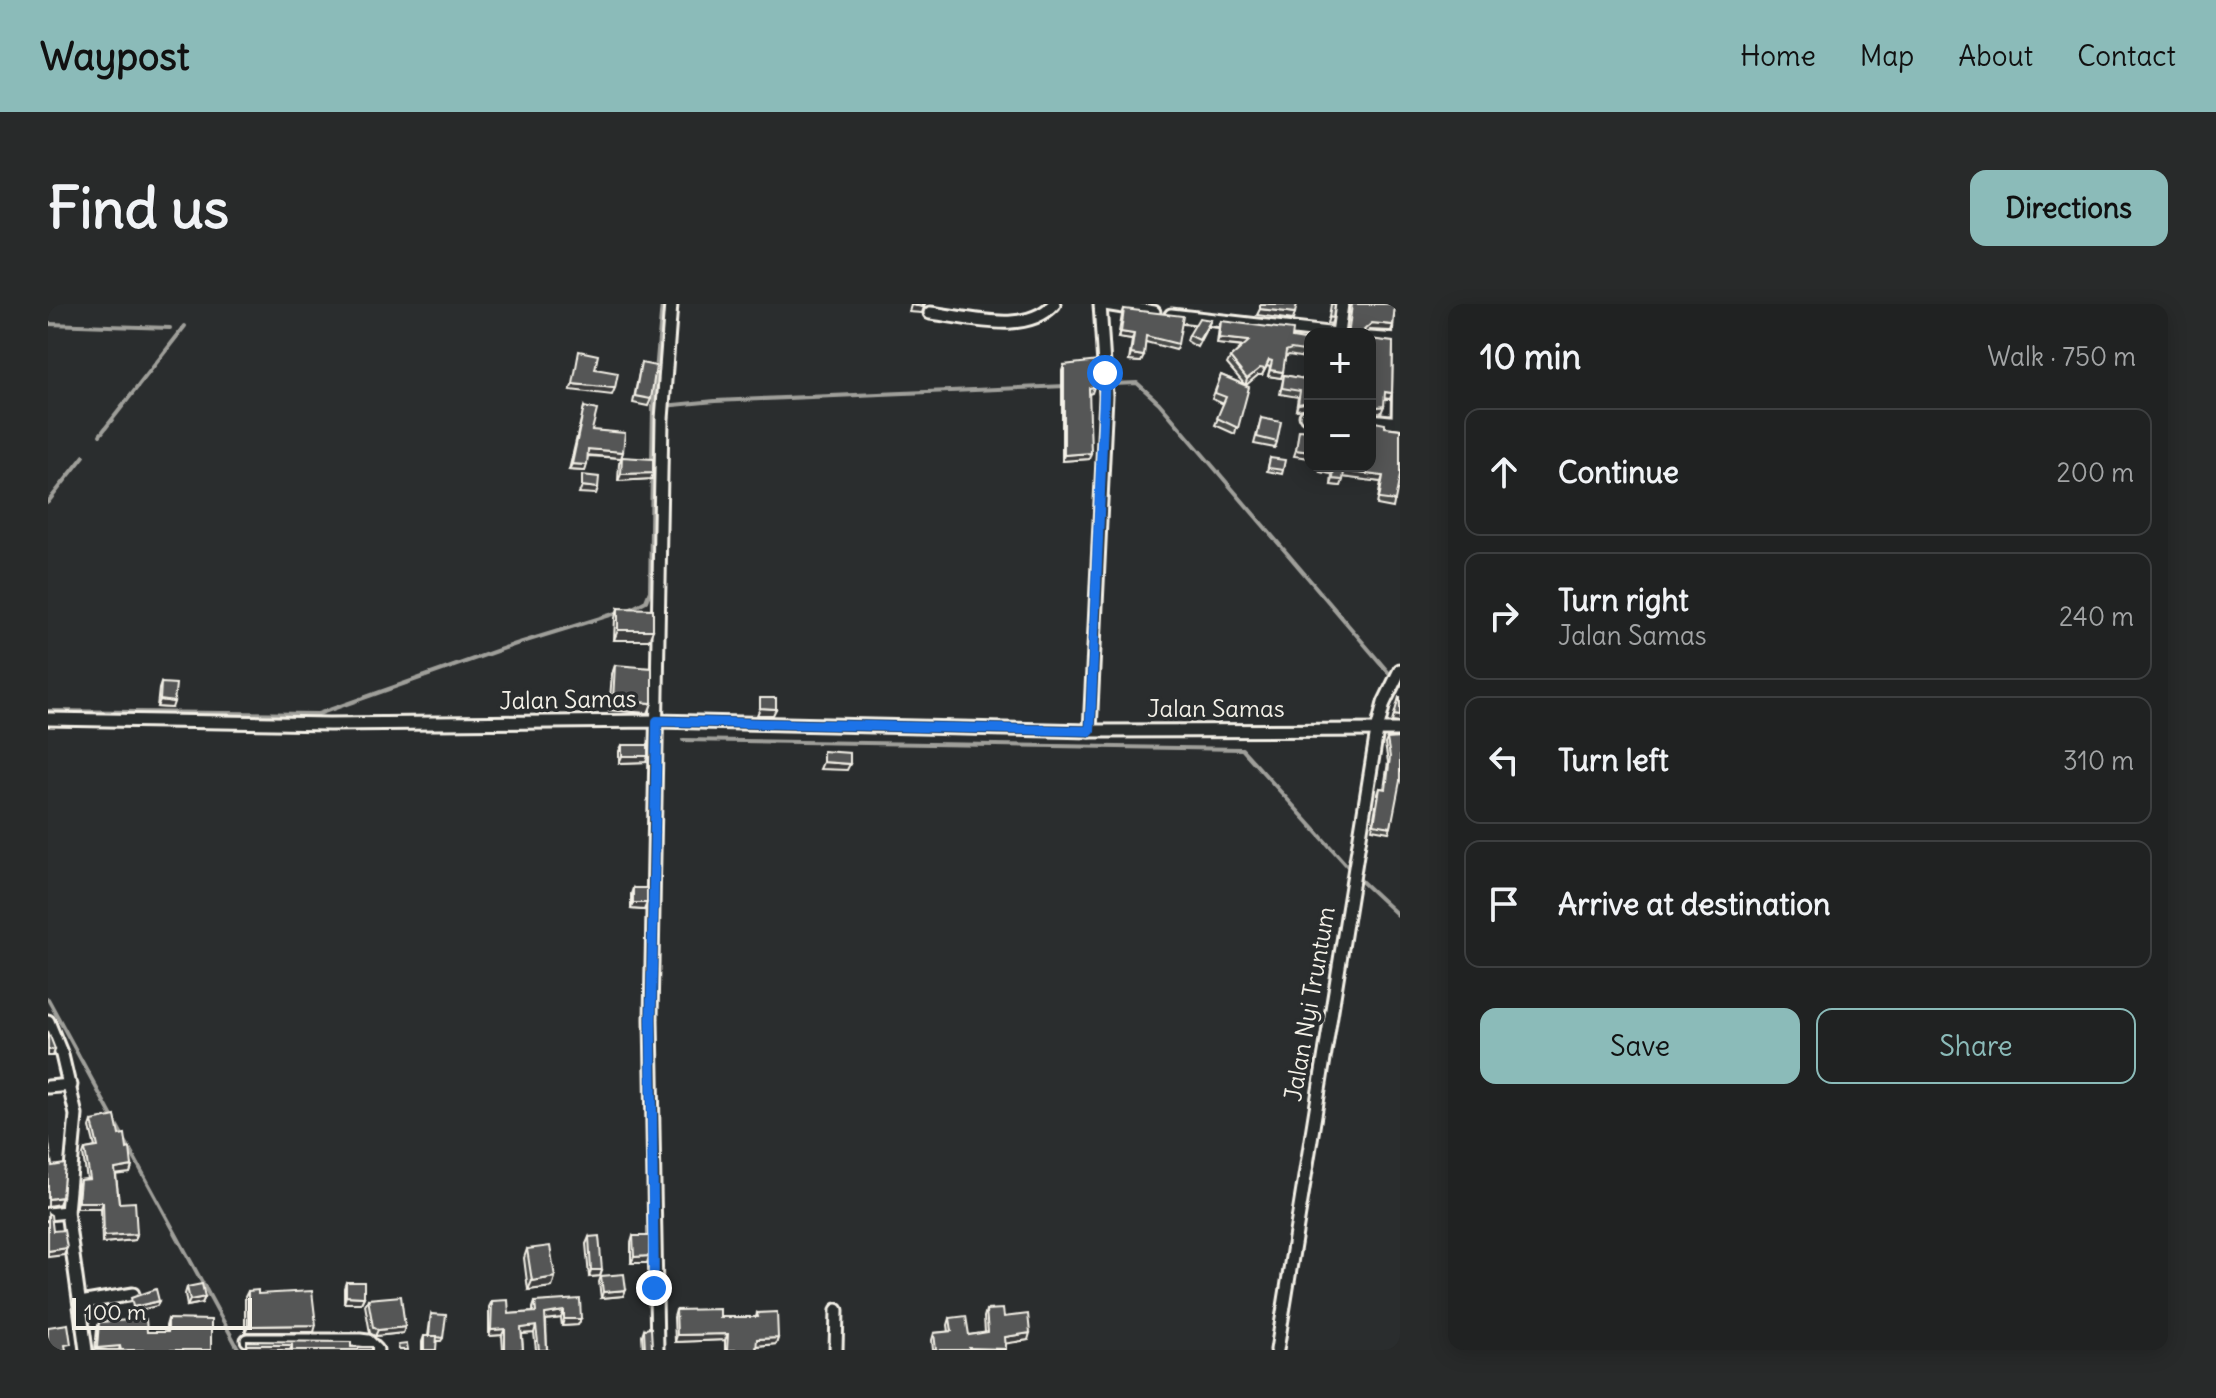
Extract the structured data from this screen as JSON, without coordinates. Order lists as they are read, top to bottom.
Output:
{
  "streets": {
    "street": ["Jalan Samas", "Jalan Nyi Truntum"]
  },
  "crossings": [
    ["Jalan Samas", "Jalan Nyi Truntum"]
  ],
  "scale_bar": "100 m",
  "page": {
    "header": "Waypost",
    "nav": [
      "Home",
      "Map",
      "About",
      "Contact"
    ],
    "buttons": [
      "Directions",
      ["Save", "Share"]
    ],
    "title": "Find us",
    "heading": ["10 min", "Walk · 750 m"],
    "map_buttons": ["+", "−"],
    "list": [
      ["Continue", "200 m"],
      ["Turn right", "Jalan Samas", "240 m"],
      ["Turn left", "310 m"],
      "Arrive at destination"
    ],
    "scale": "100 m"
  }
}
